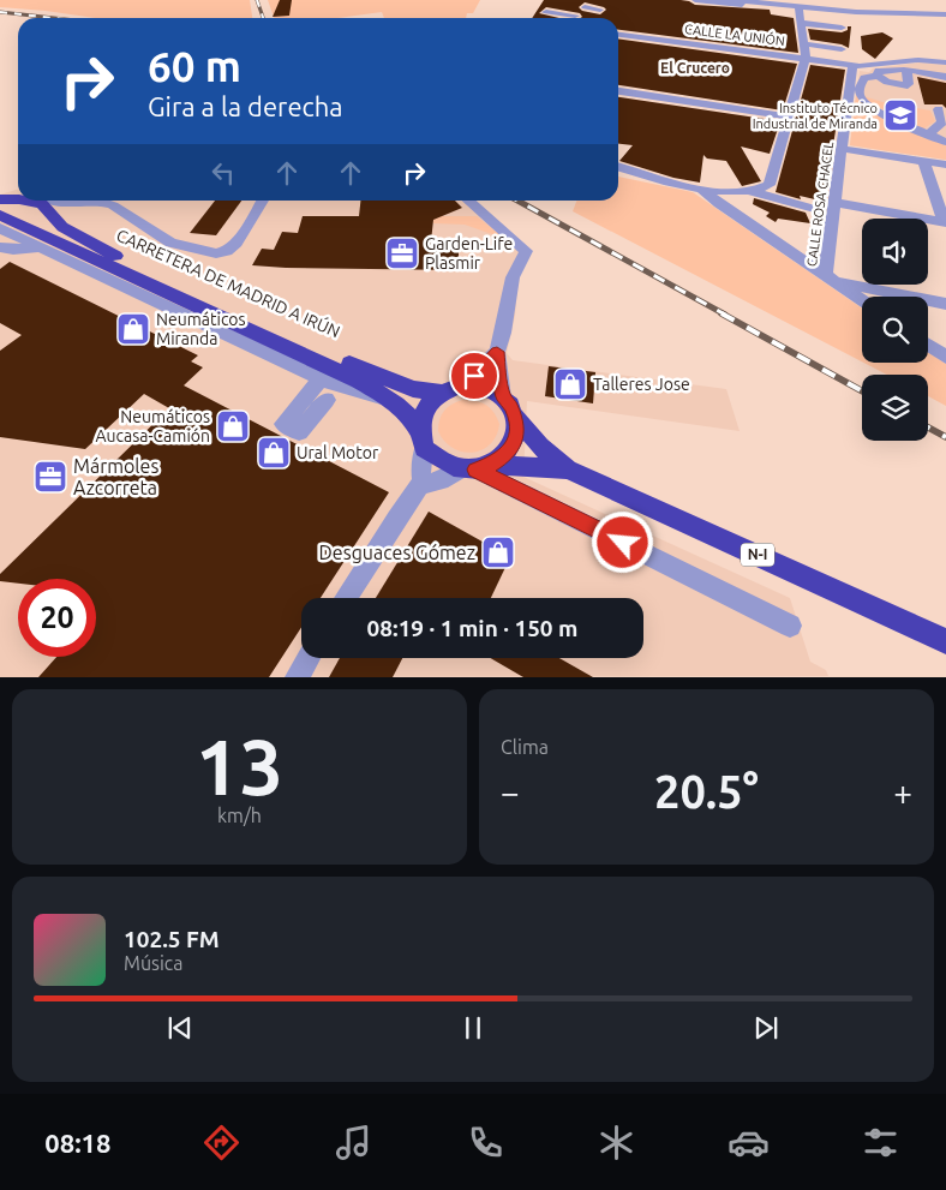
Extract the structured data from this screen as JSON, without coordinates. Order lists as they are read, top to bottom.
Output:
{
  "streets": {
    "highway": ["CARRETERA DE MADRID A IRÚN", "N-I"],
    "street": ["CALLE LA UNIÓN", "CALLE ROSA CHACEL"]
  },
  "crossings": [
    ["CALLE LA UNIÓN", "CALLE ROSA CHACEL"],
    ["CARRETERA DE MADRID A IRÚN", "N-I"]
  ],
  "districts": ["El Crucero"],
  "places": {
    "school or university": ["Instituto Técnico Industrial de Miranda"],
    "office": ["Garden-Life Plasmir", "Mármoles Azcorreta"],
    "shop": [
      "Neumáticos Miranda",
      "Talleres Jose",
      "Neumáticos Aucasa-Camión",
      "Ural Motor",
      "Desguaces Gómez"
    ]
  },
  "page": {
    "turn": ["60 m", "Gira a la derecha"],
    "limit": "20",
    "trip": "08:19 · 1 min · 150 m",
    "tile": [
      ["13", "km/h"],
      "Clima"
    ],
    "heat": ["−", "20.5°", "+"],
    "song": ["102.5 FM", "Música"],
    "tabs": "08:18"
  }
}
